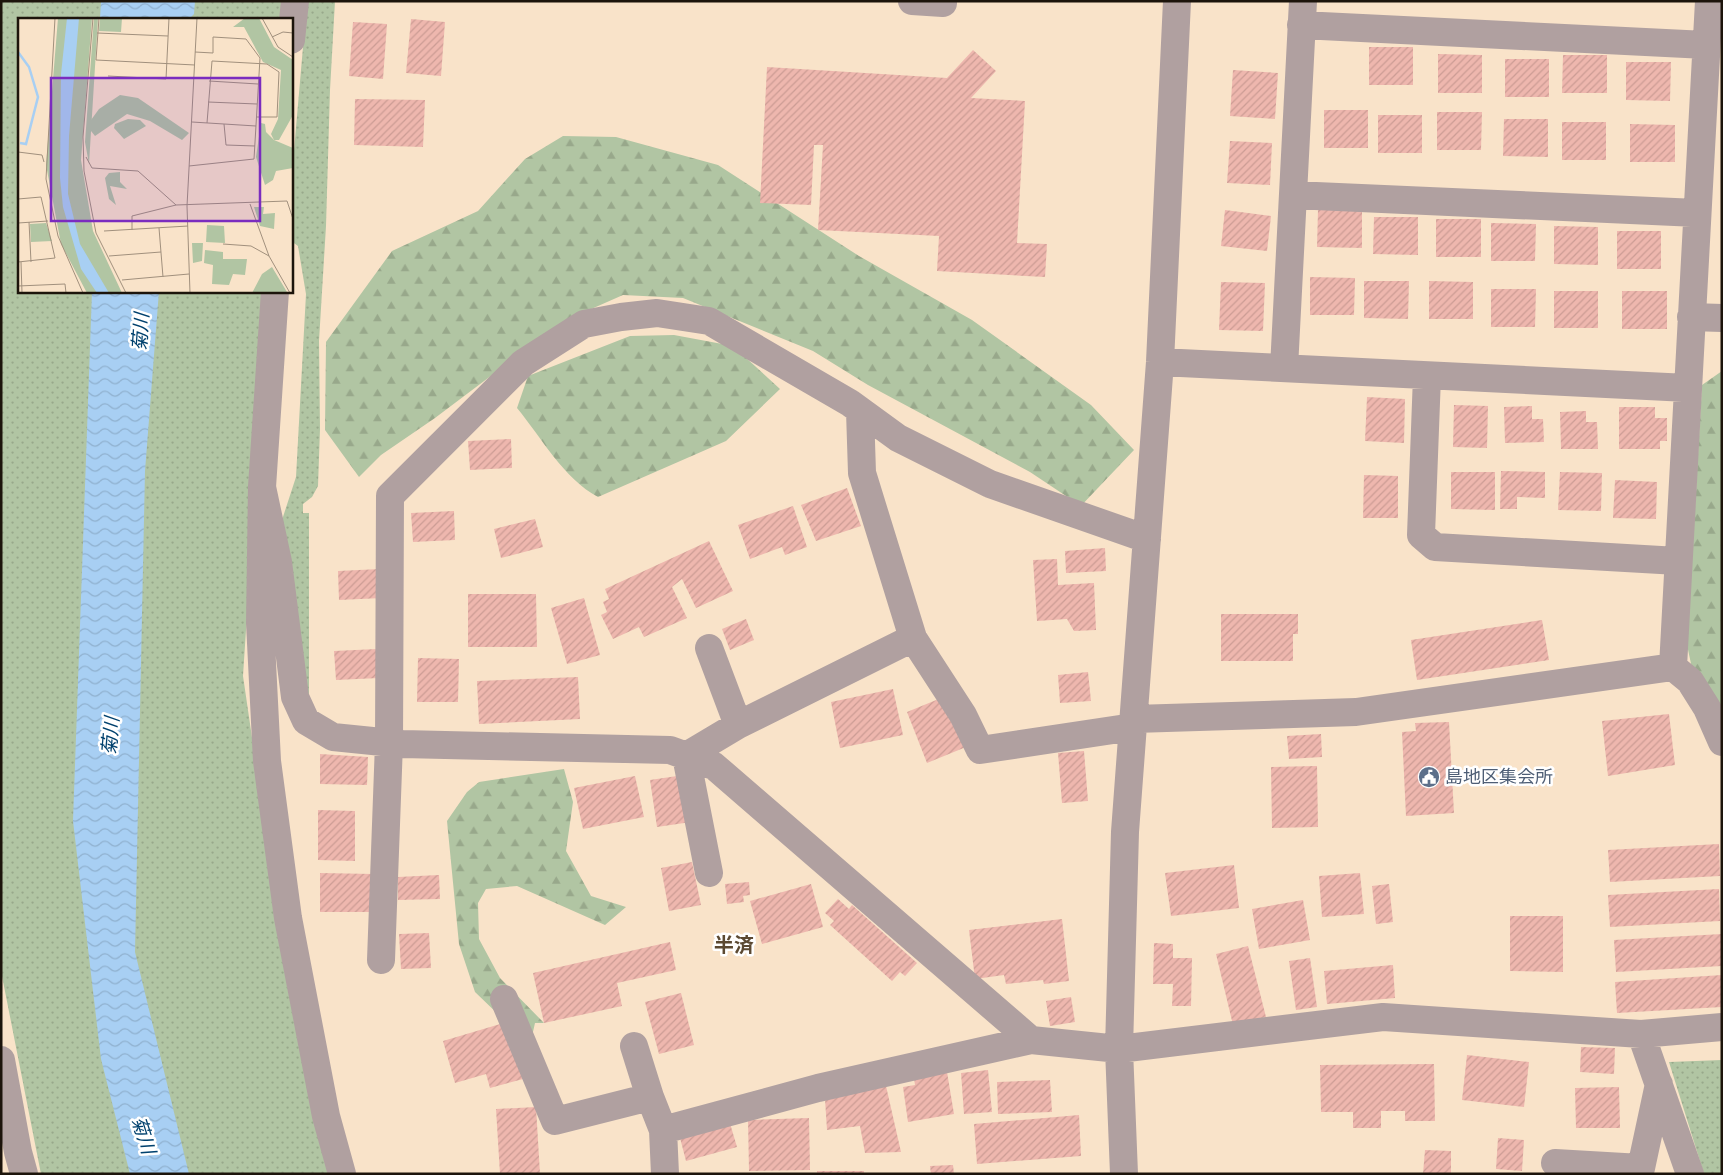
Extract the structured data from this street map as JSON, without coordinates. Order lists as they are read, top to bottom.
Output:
{
  "districts": ["半済"],
  "water": ["菊川"],
  "places": {
    "public building": ["島地区集会所"]
  }
}
